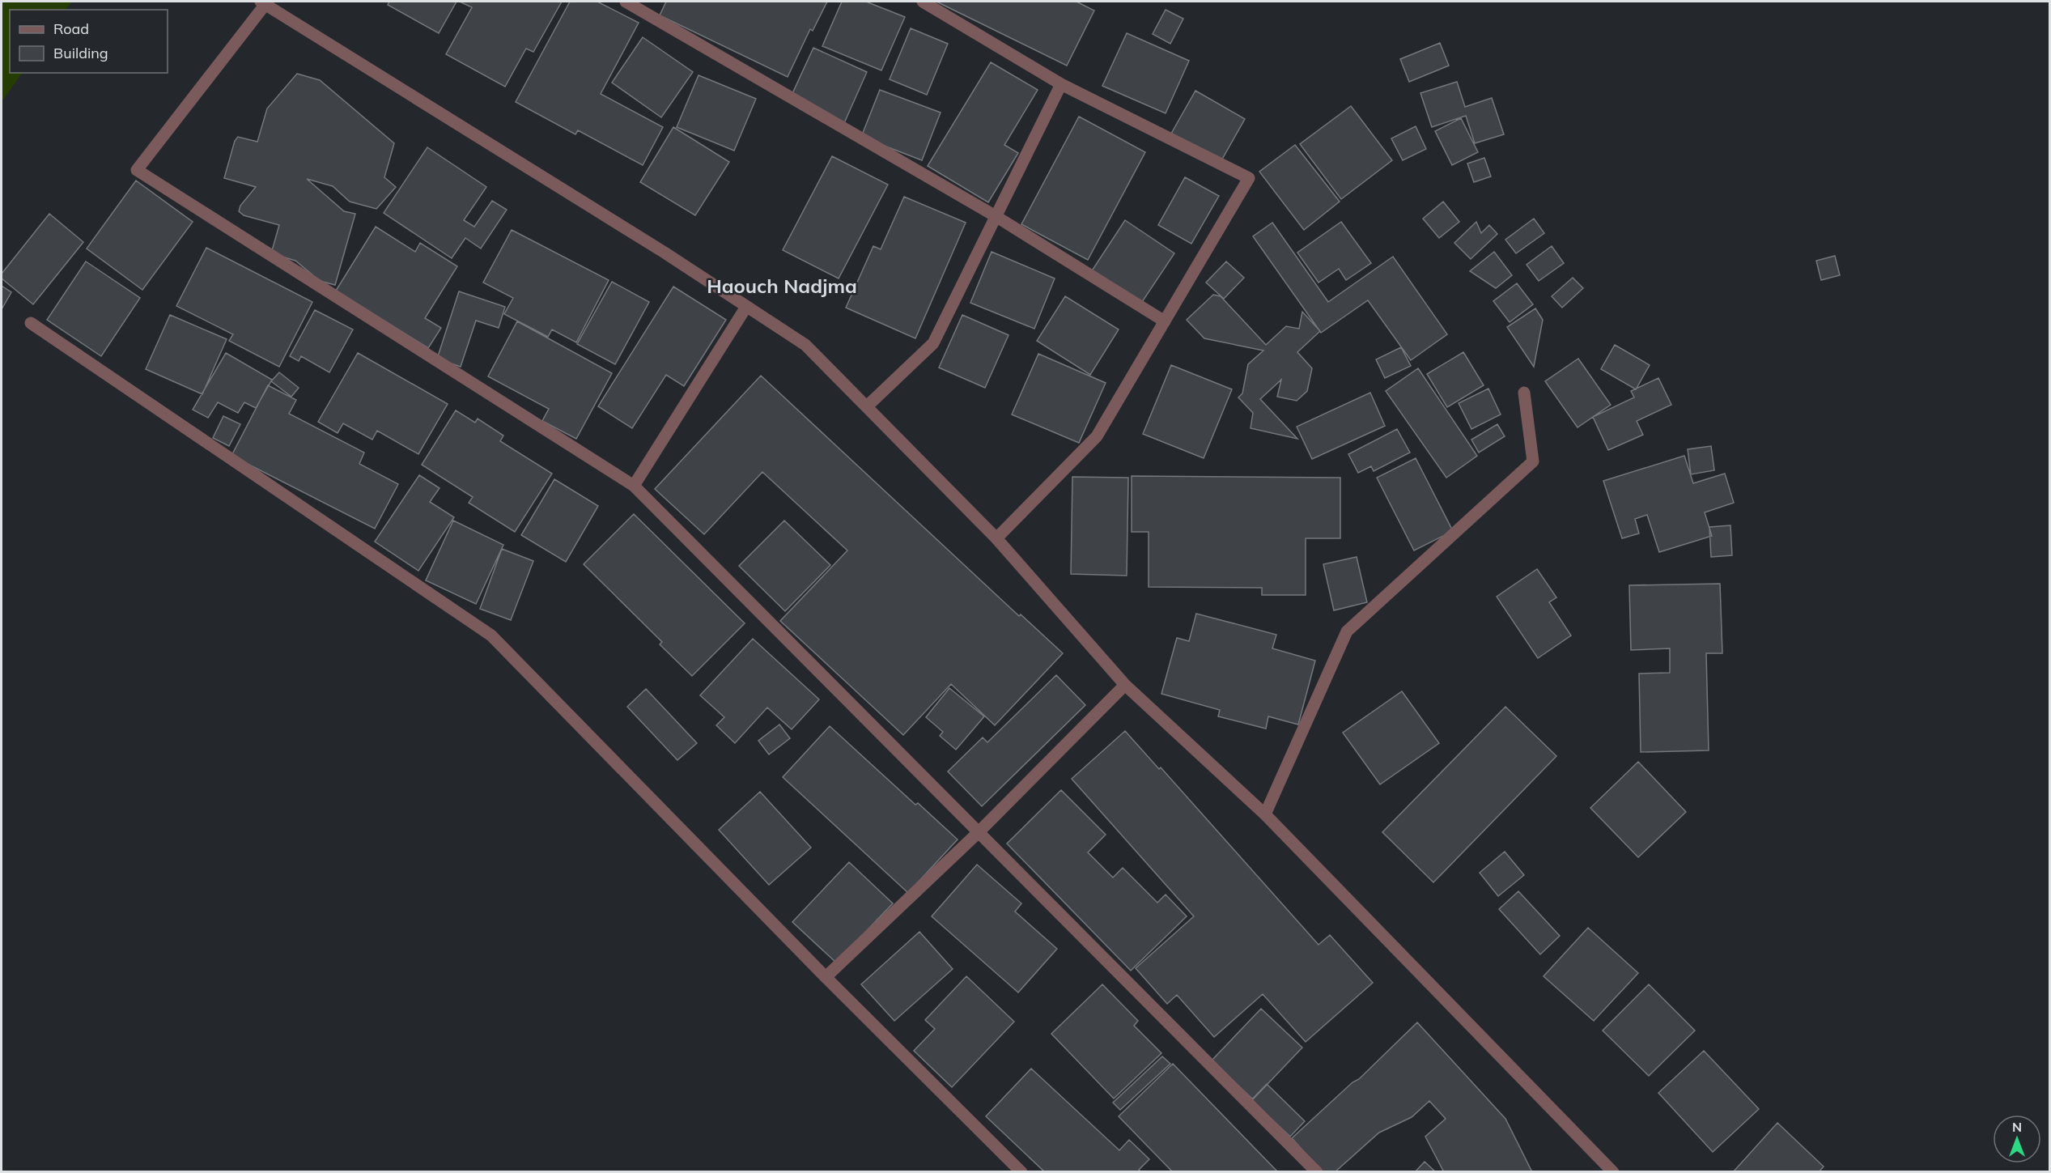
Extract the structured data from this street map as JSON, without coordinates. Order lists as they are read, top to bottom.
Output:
{
  "districts": ["Haouch Nadjma"],
  "legend": ["Road", "Building"],
  "north": "top"
}
